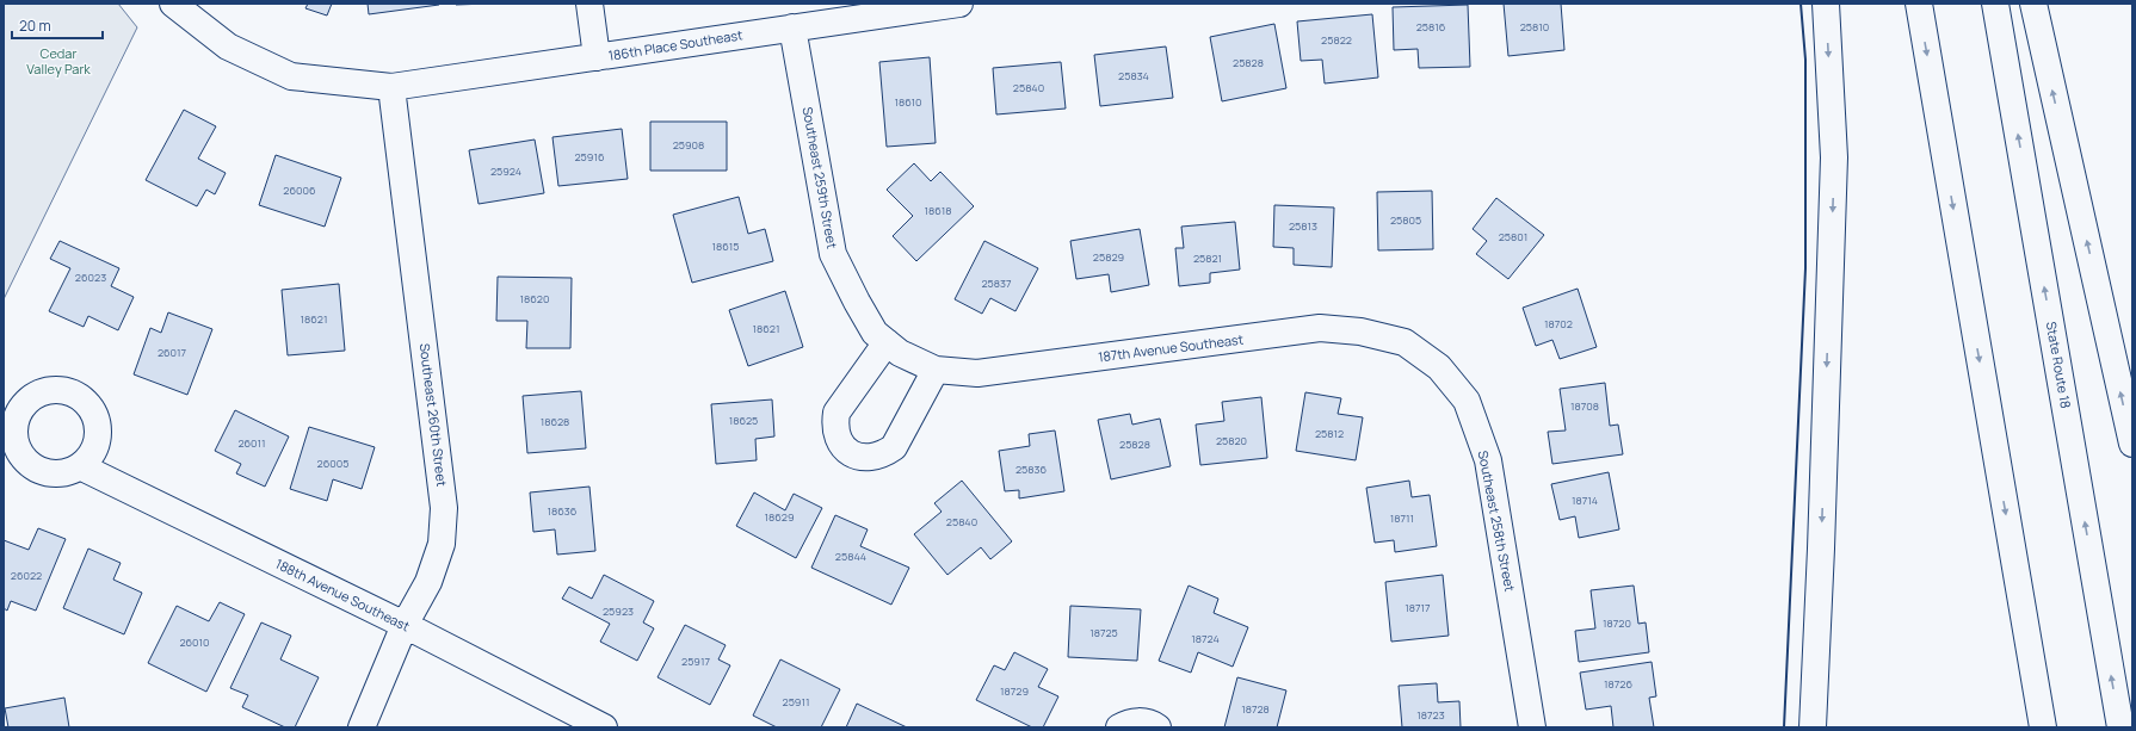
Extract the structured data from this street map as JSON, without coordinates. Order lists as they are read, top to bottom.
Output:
{
  "streets": {
    "main road": [
      "186th Place Southeast",
      "Southeast 259th Street",
      "187th Avenue Southeast",
      "State Route 18",
      "Southeast 260th Street",
      "Southeast 258th Street",
      "188th Avenue Southeast"
    ]
  },
  "crossings": [
    ["186th Place Southeast", "Southeast 259th Street"],
    ["186th Place Southeast", "Southeast 260th Street"],
    ["Southeast 259th Street", "187th Avenue Southeast"],
    ["187th Avenue Southeast", "Southeast 258th Street"],
    ["Southeast 260th Street", "188th Avenue Southeast"]
  ],
  "parks": ["Cedar Valley Park"],
  "house_numbers": [
    "25816",
    "25810",
    "25822",
    "25828",
    "25834",
    "25840",
    "18610",
    "25908",
    "25916",
    "25924",
    "26006",
    "18618",
    "25805",
    "25813",
    "25801",
    "18615",
    "25829",
    "25821",
    "26023",
    "25837",
    "18620",
    "18621",
    "18702",
    "18621",
    "26017",
    "18708",
    "18625",
    "18628",
    "25812",
    "25820",
    "26011",
    "25828",
    "26005",
    "25836",
    "18714",
    "18636",
    "18629",
    "18711",
    "25840",
    "25844",
    "26022",
    "18717",
    "25923",
    "18720",
    "18725",
    "18724",
    "26010",
    "25917",
    "18726",
    "18729",
    "25911",
    "18728",
    "18723"
  ],
  "scale_bar": "20 m"
}
